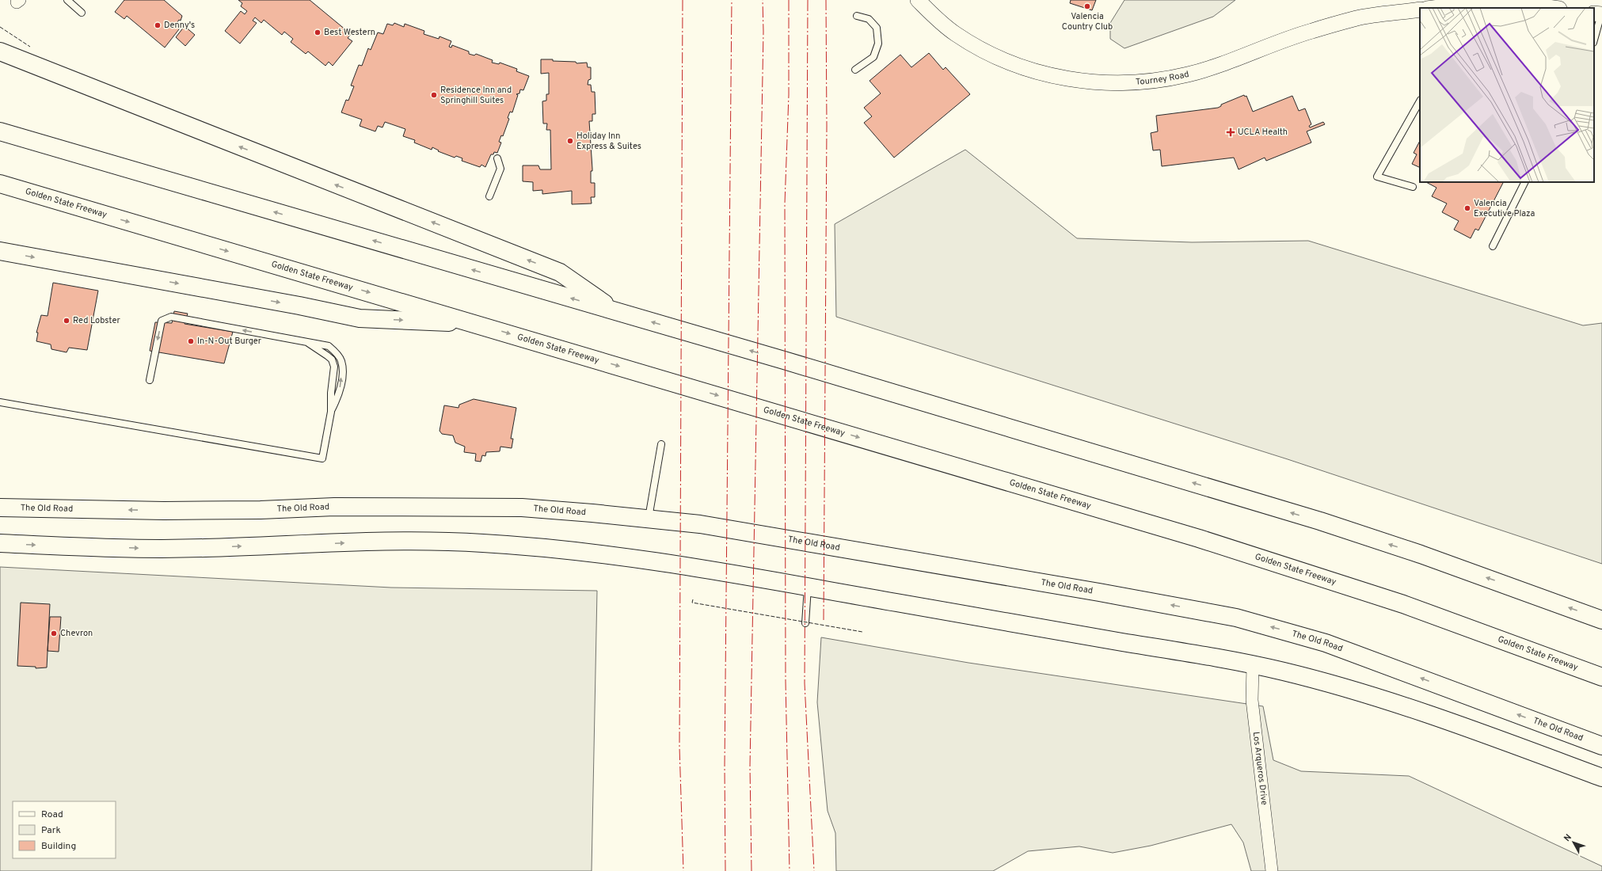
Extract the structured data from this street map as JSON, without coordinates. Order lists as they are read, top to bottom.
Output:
{
  "streets": {
    "main road": ["Golden State Freeway", "The Old Road"],
    "street": ["Tourney Road", "Los Arqueros Drive"]
  },
  "places": {
    "other": [
      "Valencia Country Club",
      "Denny's",
      "Best Western",
      "Residence Inn and Springhill Suites",
      "Holiday Inn Express & Suites",
      "Valencia Executive Plaza",
      "Red Lobster",
      "In-N-Out Burger",
      "Chevron"
    ],
    "health": ["UCLA Health"]
  },
  "legend": ["Road", "Park", "Building"],
  "north": "top left"
}
